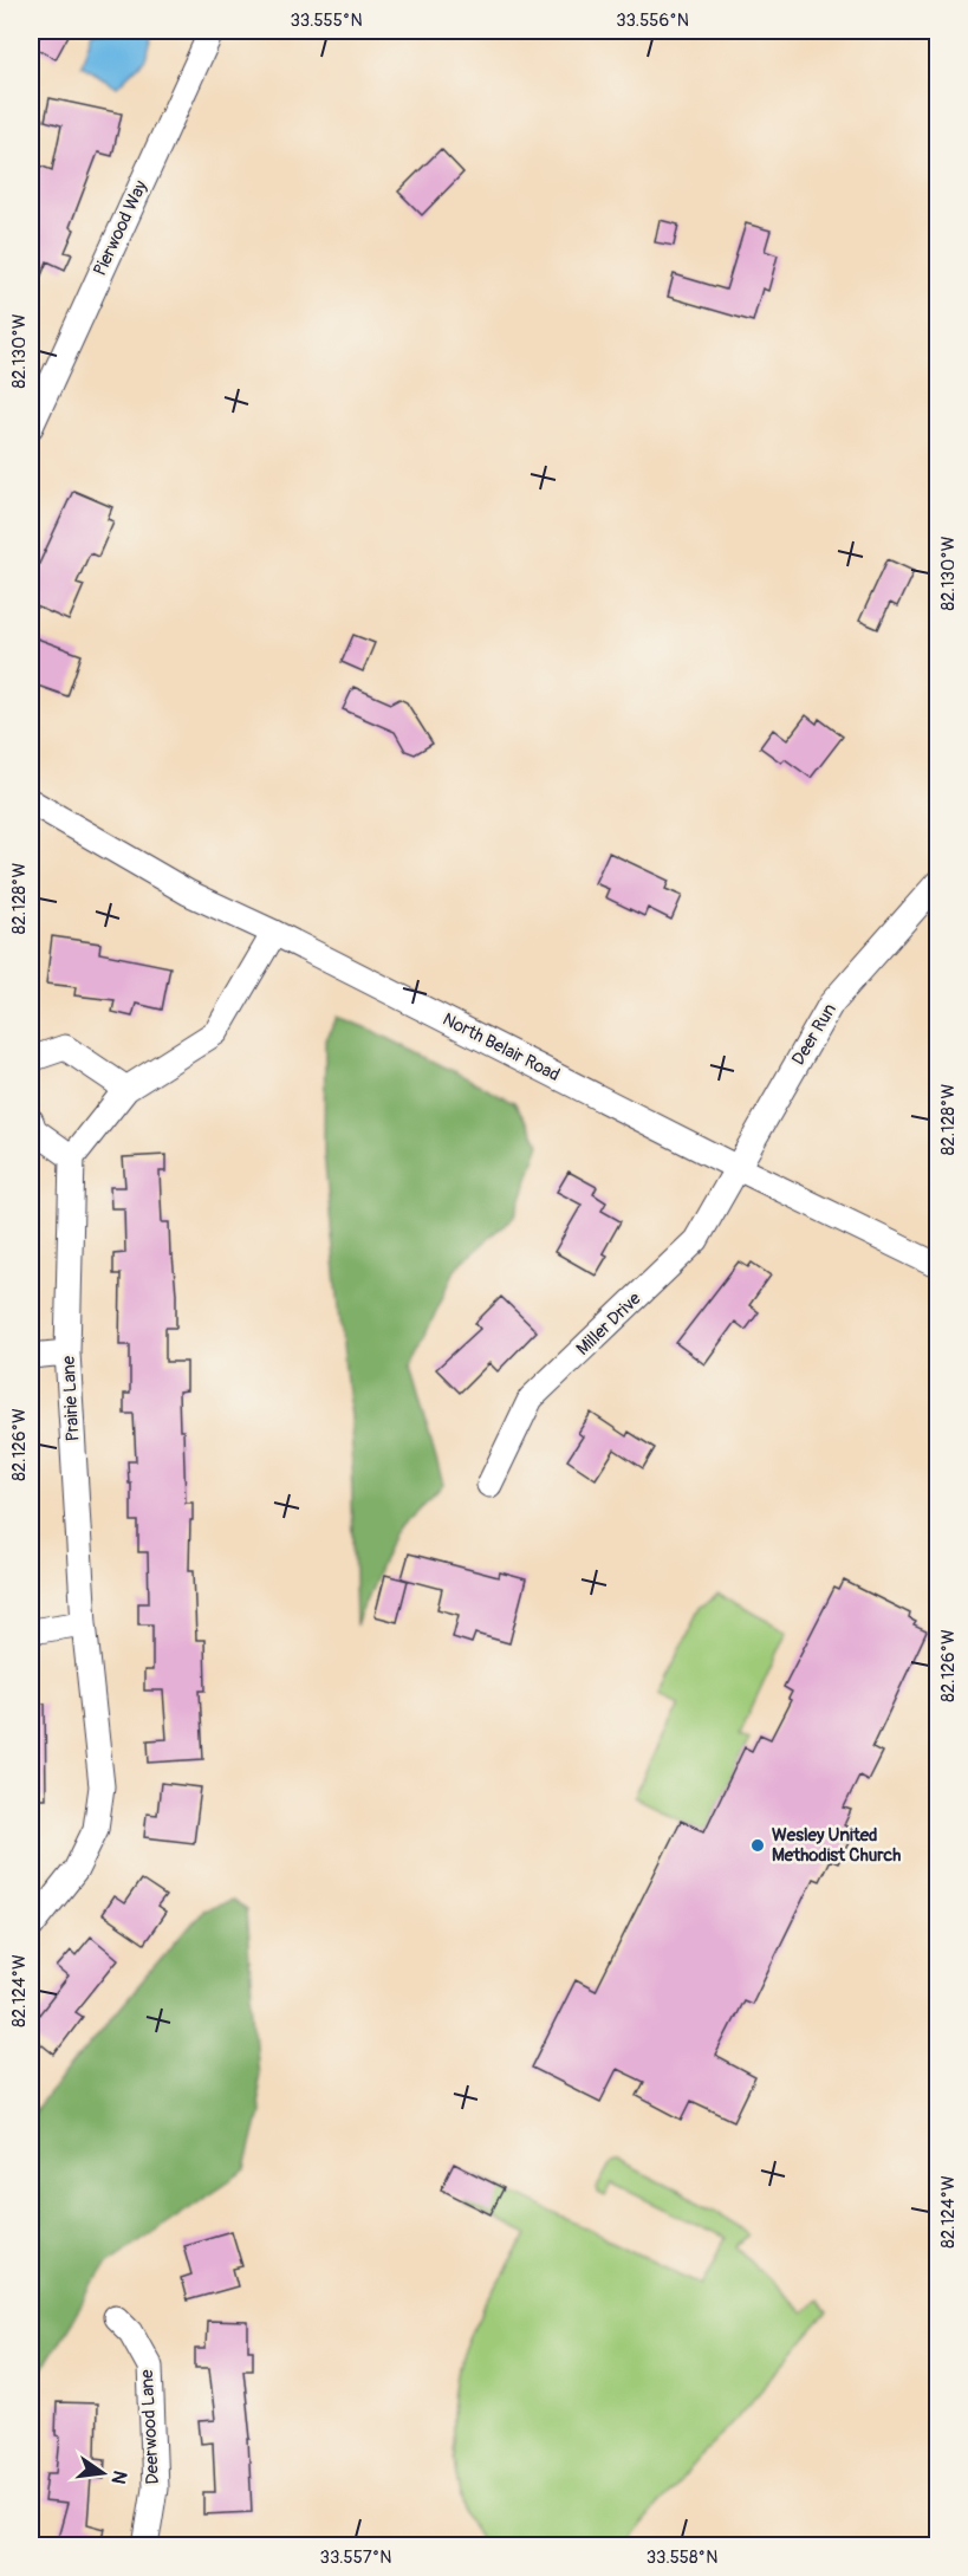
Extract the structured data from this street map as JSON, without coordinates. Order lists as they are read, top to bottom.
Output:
{
  "streets": {
    "street": [
      "Pierwood Way",
      "Deer Run",
      "North Belair Road",
      "Miller Drive",
      "Prairie Lane",
      "Deerwood Lane"
    ]
  },
  "crossings": [
    ["Deer Run", "North Belair Road"],
    ["Deer Run", "Miller Drive"],
    ["North Belair Road", "Miller Drive"]
  ],
  "places": ["Wesley United Methodist Church"],
  "north": "right",
  "coordinates": [
    "33.555°N",
    "33.556°N",
    "82.130°W",
    "82.128°W",
    "82.126°W",
    "82.124°W",
    "33.557°N",
    "33.558°N"
  ]
}
